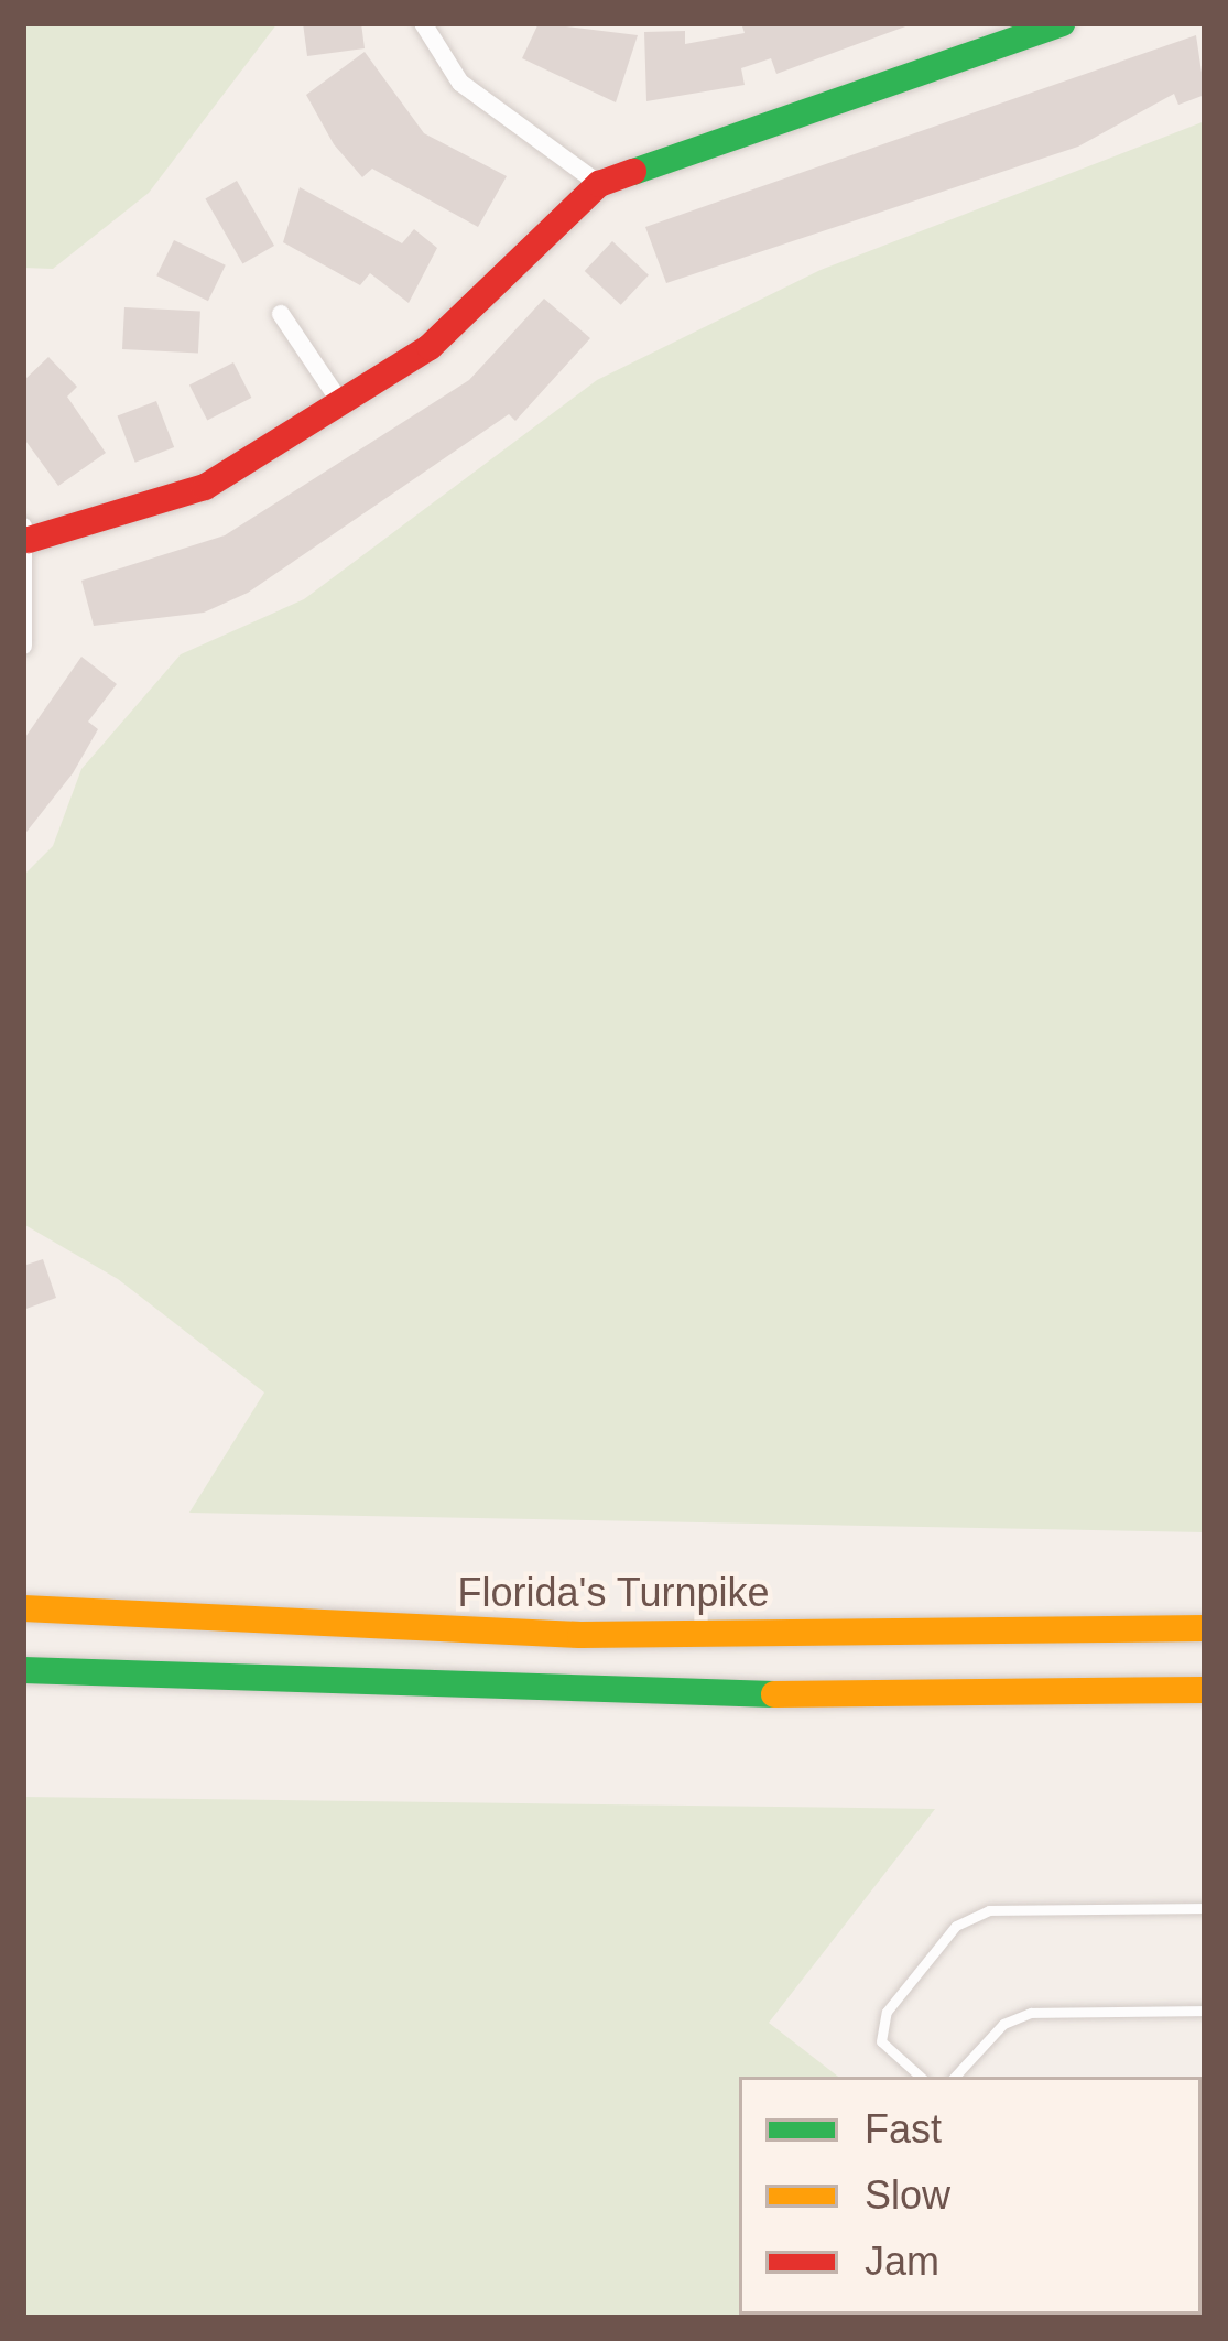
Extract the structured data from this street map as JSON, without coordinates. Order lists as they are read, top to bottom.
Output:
{
  "streets": {
    "main road": ["Florida's Turnpike"]
  },
  "legend": ["Fast", "Slow", "Jam"]
}
